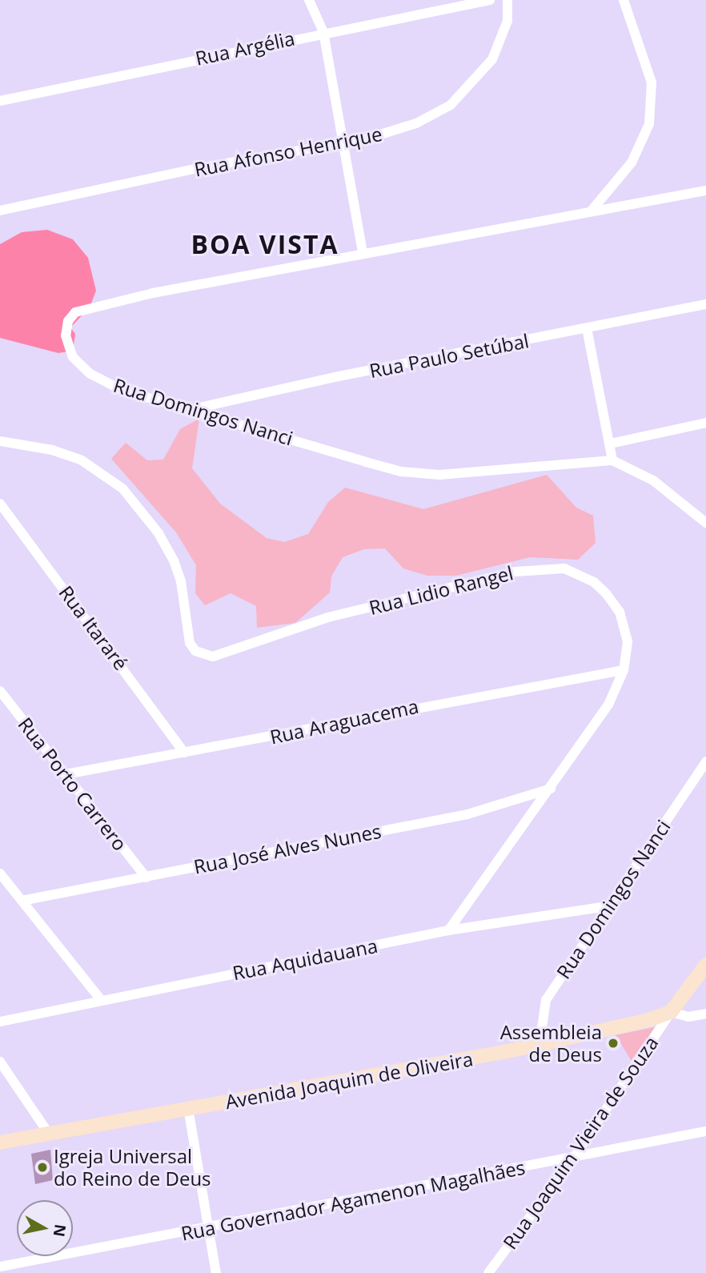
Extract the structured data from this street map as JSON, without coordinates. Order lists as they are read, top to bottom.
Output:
{
  "streets": {
    "main road": ["Avenida Joaquim de Oliveira"],
    "street": [
      "Rua Argélia",
      "Rua Afonso Henrique",
      "Rua Paulo Setúbal",
      "Rua Domingos Nanci",
      "Rua Lidio Rangel",
      "Rua Itararé",
      "Rua Araguacema",
      "Rua Porto Carrero",
      "Rua José Alves Nunes",
      "Rua Aquidauana",
      "Rua Joaquim Vieira de Souza",
      "Rua Governador Agamenon Magalhães"
    ]
  },
  "crossings": [
    ["Rua Paulo Setúbal", "Rua Domingos Nanci"],
    ["Rua Domingos Nanci", "Rua Aquidauana"],
    ["Rua Domingos Nanci", "Avenida Joaquim de Oliveira"],
    ["Rua Lidio Rangel", "Rua Araguacema"],
    ["Rua Lidio Rangel", "Rua José Alves Nunes"],
    ["Rua Lidio Rangel", "Rua Aquidauana"],
    ["Rua Itararé", "Rua Araguacema"],
    ["Rua Araguacema", "Rua Porto Carrero"],
    ["Rua Porto Carrero", "Rua José Alves Nunes"],
    ["Avenida Joaquim de Oliveira", "Rua Joaquim Vieira de Souza"],
    ["Rua Joaquim Vieira de Souza", "Rua Governador Agamenon Magalhães"]
  ],
  "districts": ["BOA VISTA"],
  "places": ["Assembleia de Deus", "Igreja Universal do Reino de Deus"],
  "north": "right"
}
